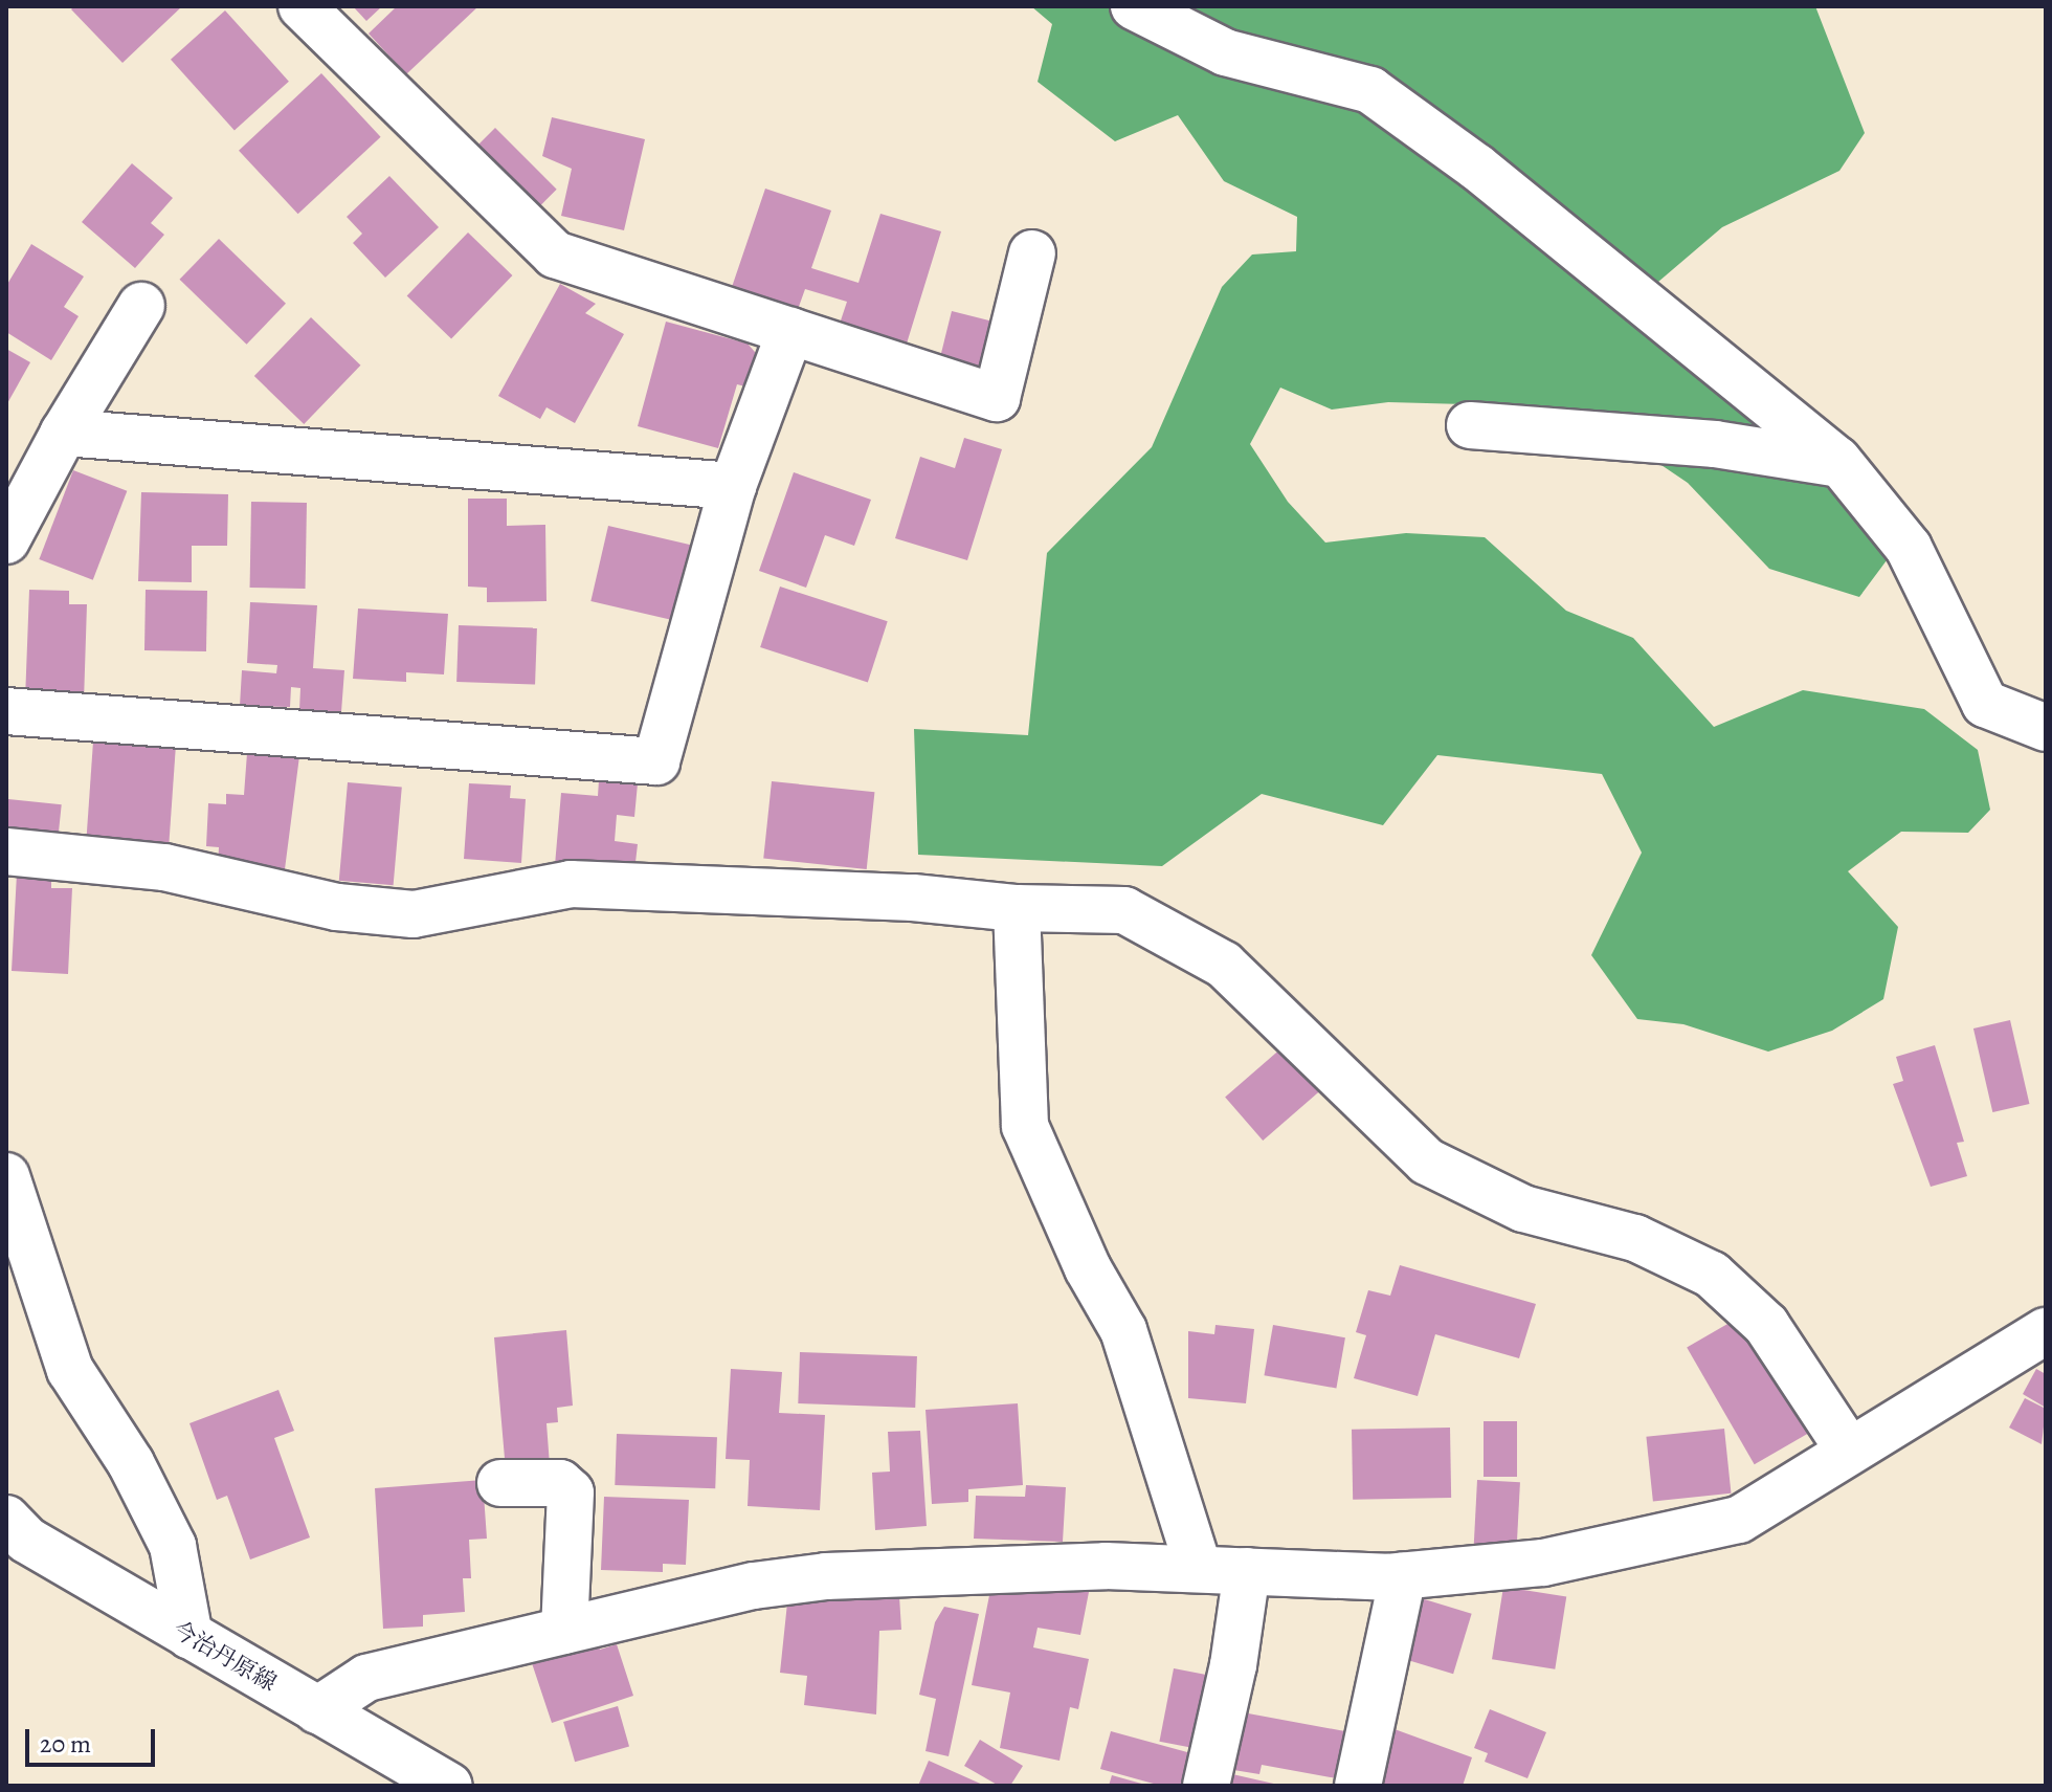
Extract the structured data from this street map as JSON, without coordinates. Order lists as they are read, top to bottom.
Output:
{
  "streets": {
    "street": ["今治丹原線"]
  },
  "scale_bar": "20 m"
}
